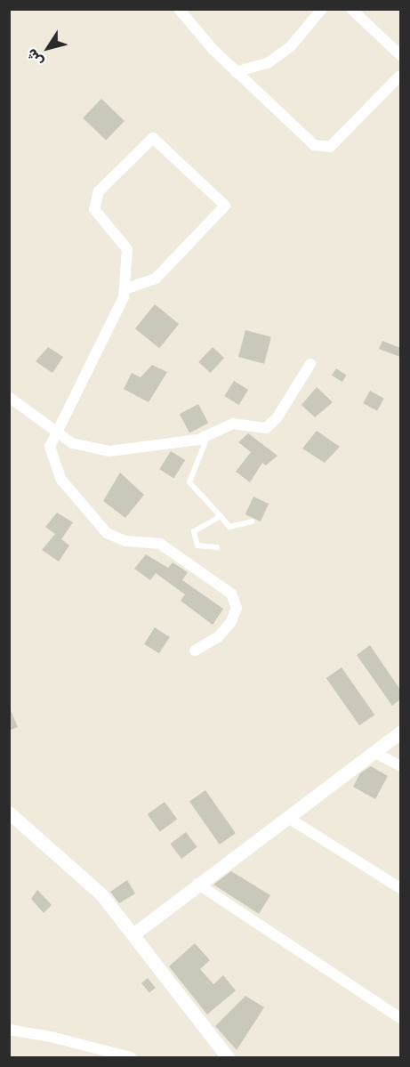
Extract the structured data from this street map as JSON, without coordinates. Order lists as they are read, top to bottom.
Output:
{
  "north": "bottom left"
}
